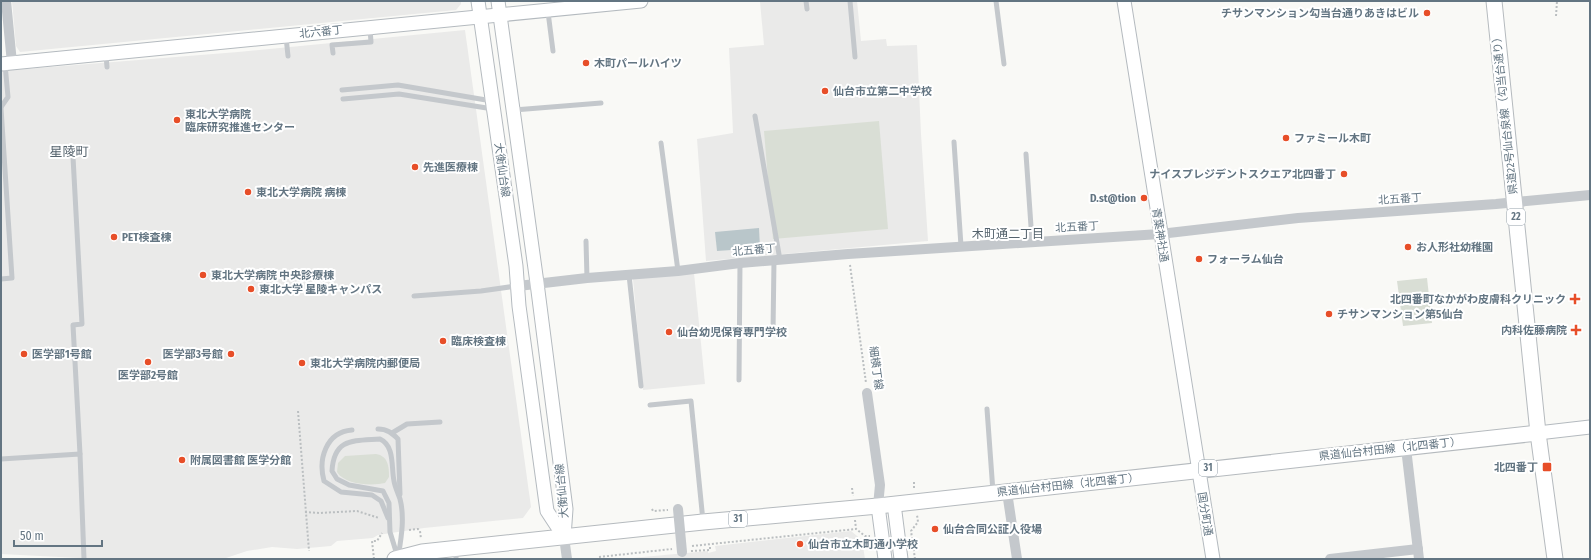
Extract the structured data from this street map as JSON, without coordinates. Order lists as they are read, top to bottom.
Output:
{
  "streets": {
    "main road": [
      "県道22号仙台泉線（勾当台通り）",
      "22",
      "県道仙台村田線（北四番丁）",
      "31"
    ],
    "street": [
      "北六番丁",
      "大衡仙台線",
      "北五番丁",
      "青葉神社通",
      "細横丁線",
      "国分町通"
    ]
  },
  "crossings": [
    ["北六番丁", "大衡仙台線"],
    ["県道22号仙台泉線（勾当台通り）", "北五番丁"],
    ["県道22号仙台泉線（勾当台通り）", "県道仙台村田線（北四番丁）"],
    ["大衡仙台線", "北五番丁"],
    ["大衡仙台線", "県道仙台村田線（北四番丁）"],
    ["大衡仙台線", "31"],
    ["北五番丁", "青葉神社通"],
    ["北五番丁", "細横丁線"],
    ["青葉神社通", "県道仙台村田線（北四番丁）"],
    ["青葉神社通", "国分町通"],
    ["細横丁線", "県道仙台村田線（北四番丁）"],
    ["県道仙台村田線（北四番丁）", "31"],
    ["県道仙台村田線（北四番丁）", "国分町通"]
  ],
  "districts": ["星陵町", "木町通二丁目"],
  "places": {
    "other": [
      "チサンマンション勾当台通りあきはビル",
      "木町パールハイツ",
      "仙台市立第二中学校",
      "東北大学病院 臨床研究推進センター",
      "ファミール木町",
      "先進医療棟",
      "ナイスプレジデントスクエア北四番丁",
      "東北大学病院 病棟",
      "D.st@tion",
      "PET検査棟",
      "お人形社幼稚園",
      "フォーラム仙台",
      "東北大学病院 中央診療棟",
      "東北大学 星陵キャンパス",
      "チサンマンション第5仙台",
      "仙台幼児保育専門学校",
      "臨床検査棟",
      "医学部1号館",
      "医学部3号館",
      "医学部2号館",
      "東北大学病院内郵便局",
      "附属図書館 医学分館",
      "仙台合同公証人役場",
      "仙台市立木町通小学校"
    ],
    "health": ["北四番町なかがわ皮膚科クリニック", "内科佐藤病院"],
    "transit": ["北四番丁"]
  },
  "scale_bar": "50 m"
}
